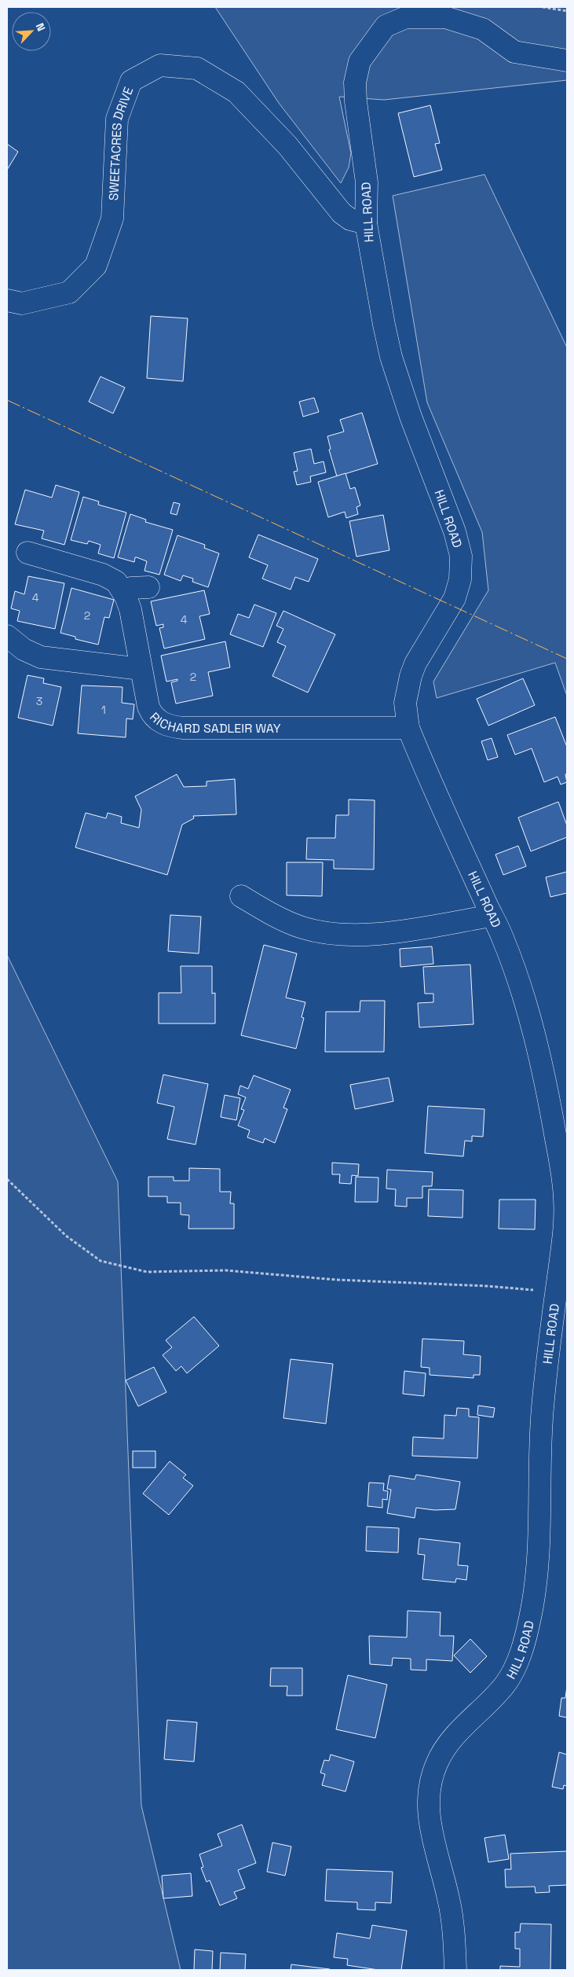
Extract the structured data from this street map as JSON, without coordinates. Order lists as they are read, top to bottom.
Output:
{
  "streets": {
    "street": ["SWEETACRES DRIVE", "HILL ROAD", "RICHARD SADLEIR WAY"]
  },
  "crossings": [
    ["SWEETACRES DRIVE", "HILL ROAD"],
    ["HILL ROAD", "RICHARD SADLEIR WAY"]
  ],
  "house_numbers": [
    "4",
    "2",
    "4",
    "2",
    "3",
    "1"
  ],
  "north": "top right"
}
